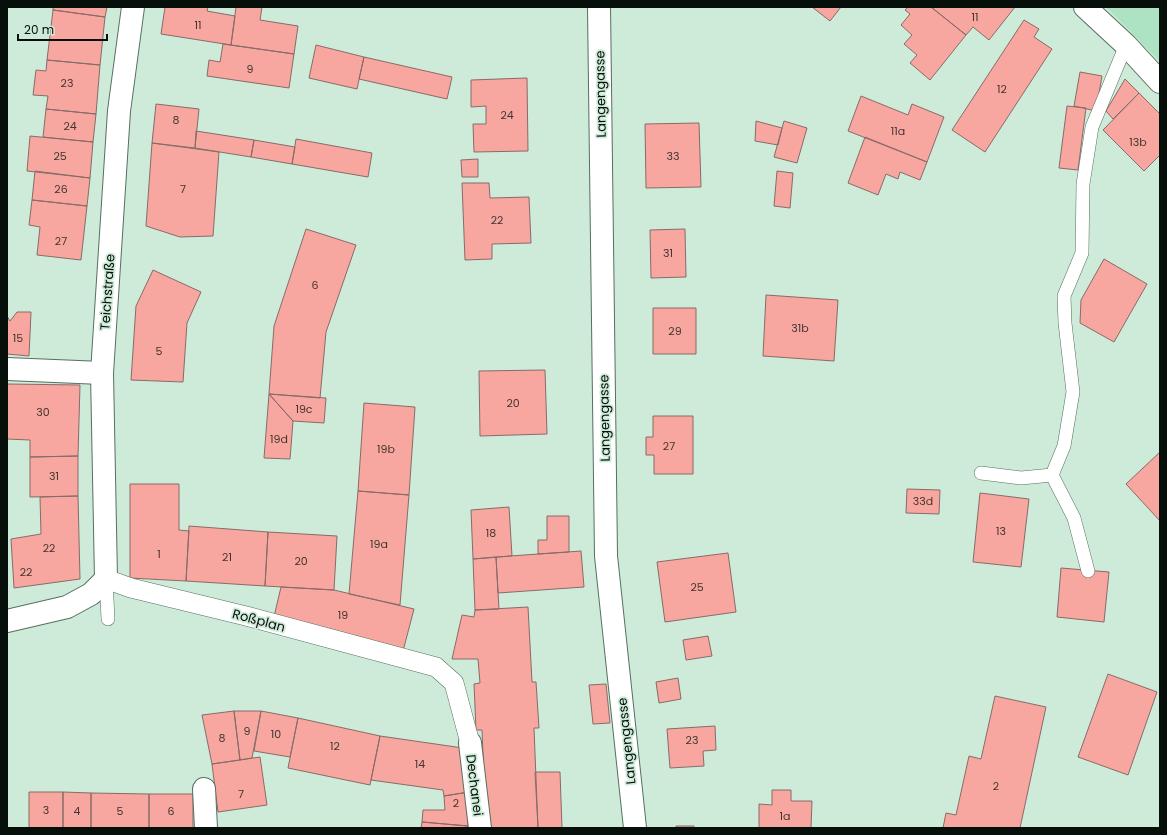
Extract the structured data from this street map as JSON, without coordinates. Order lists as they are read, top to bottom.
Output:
{
  "streets": {
    "street": [
      "Langengasse",
      "Teichstraße",
      "Roßplan",
      "Dechanei"
    ]
  },
  "crossings": [
    ["Teichstraße", "Roßplan"],
    ["Roßplan", "Dechanei"]
  ],
  "house_numbers": [
    "11",
    "11",
    "9",
    "23",
    "12",
    "24",
    "8",
    "24",
    "11a",
    "13b",
    "25",
    "33",
    "26",
    "7",
    "22",
    "27",
    "31",
    "6",
    "31b",
    "29",
    "15",
    "5",
    "20",
    "19c",
    "30",
    "19d",
    "27",
    "19b",
    "31",
    "33d",
    "13",
    "18",
    "19a",
    "22",
    "1",
    "21",
    "20",
    "22",
    "25",
    "19",
    "9",
    "10",
    "8",
    "23",
    "12",
    "14",
    "2",
    "7",
    "2",
    "3",
    "4",
    "5",
    "6",
    "1a"
  ],
  "scale_bar": "20 m"
}
